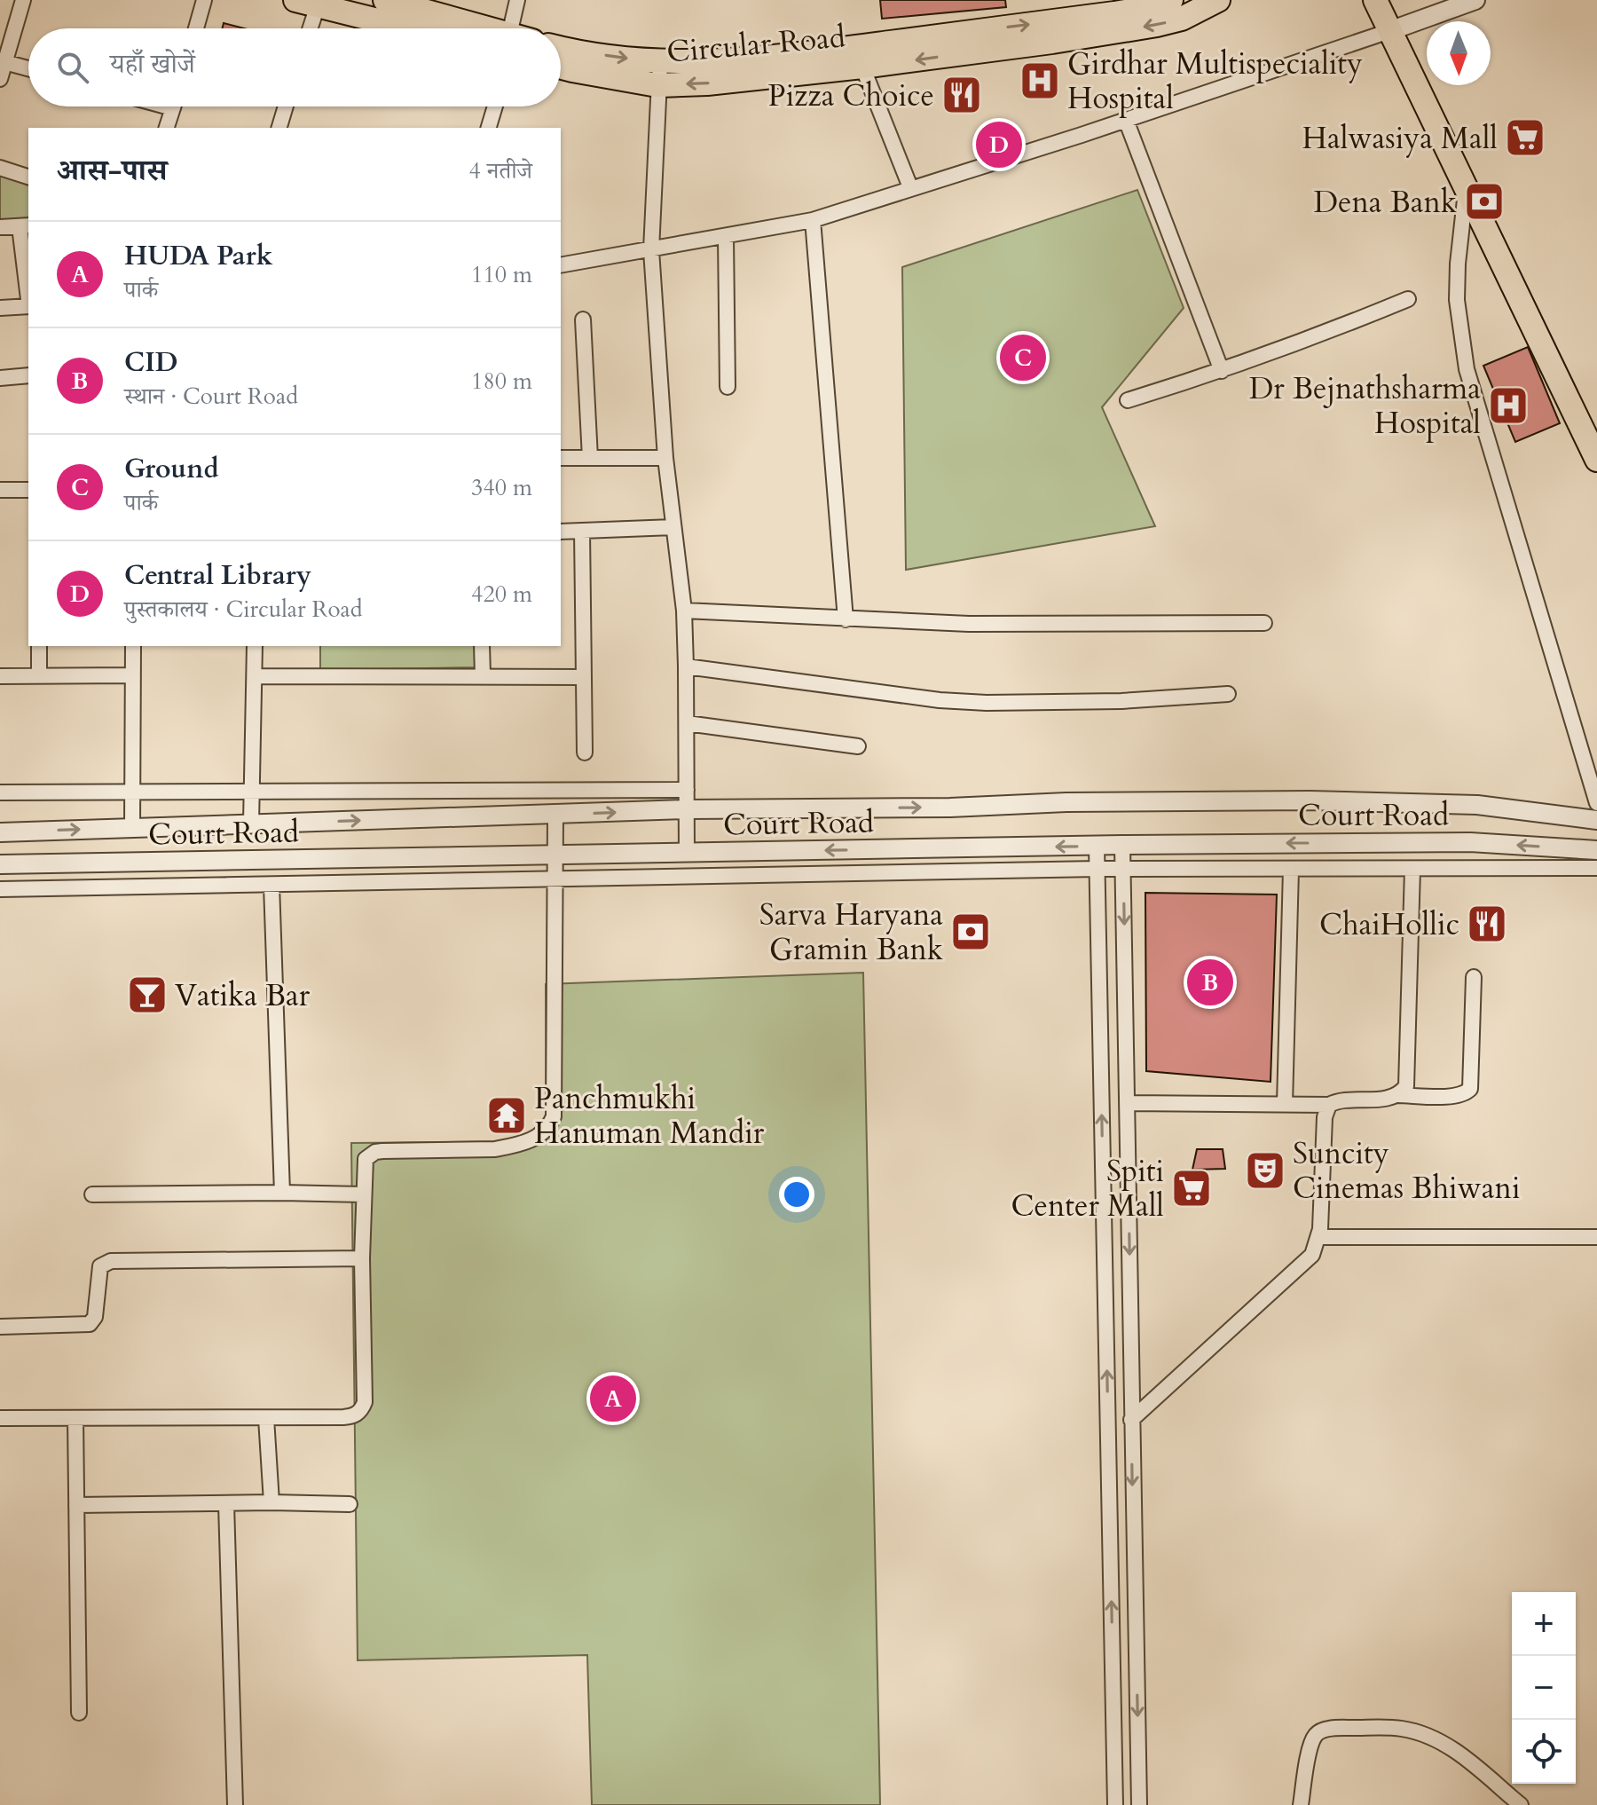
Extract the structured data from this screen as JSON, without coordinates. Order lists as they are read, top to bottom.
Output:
{
  "streets": {
    "main road": ["Circular Road"],
    "street": ["Court Road"]
  },
  "places": {
    "hospital": ["Girdhar Multispeciality Hospital", "Dr Bejnathsharma Hospital"],
    "restaurant": ["Pizza Choice", "ChaiHollic"],
    "supermarket": ["Halwasiya Mall", "Spiti Center Mall"],
    "bank": ["Dena Bank", "Sarva Haryana Gramin Bank"],
    "bar": ["Vatika Bar"],
    "temple": ["Panchmukhi Hanuman Mandir"],
    "theatre": ["Suncity Cinemas Bhiwani"]
  },
  "north": "bottom",
  "page": {
    "search": "यहाँ खोजें",
    "pins": [
      "D",
      "C",
      "B",
      "A"
    ],
    "heading": ["आस-पास", "4 नतीजे"],
    "list": [
      {
        "mark": "A",
        "name": "HUDA Park",
        "note": "पार्क",
        "value": "110 m"
      },
      {
        "mark": "B",
        "name": "CID",
        "note": "स्थान · Court Road",
        "value": "180 m"
      },
      {
        "mark": "C",
        "name": "Ground",
        "note": "पार्क",
        "value": "340 m"
      },
      {
        "mark": "D",
        "name": "Central Library",
        "note": "पुस्तकालय · Circular Road",
        "value": "420 m"
      }
    ],
    "map_buttons": ["+", "−"]
  }
}
